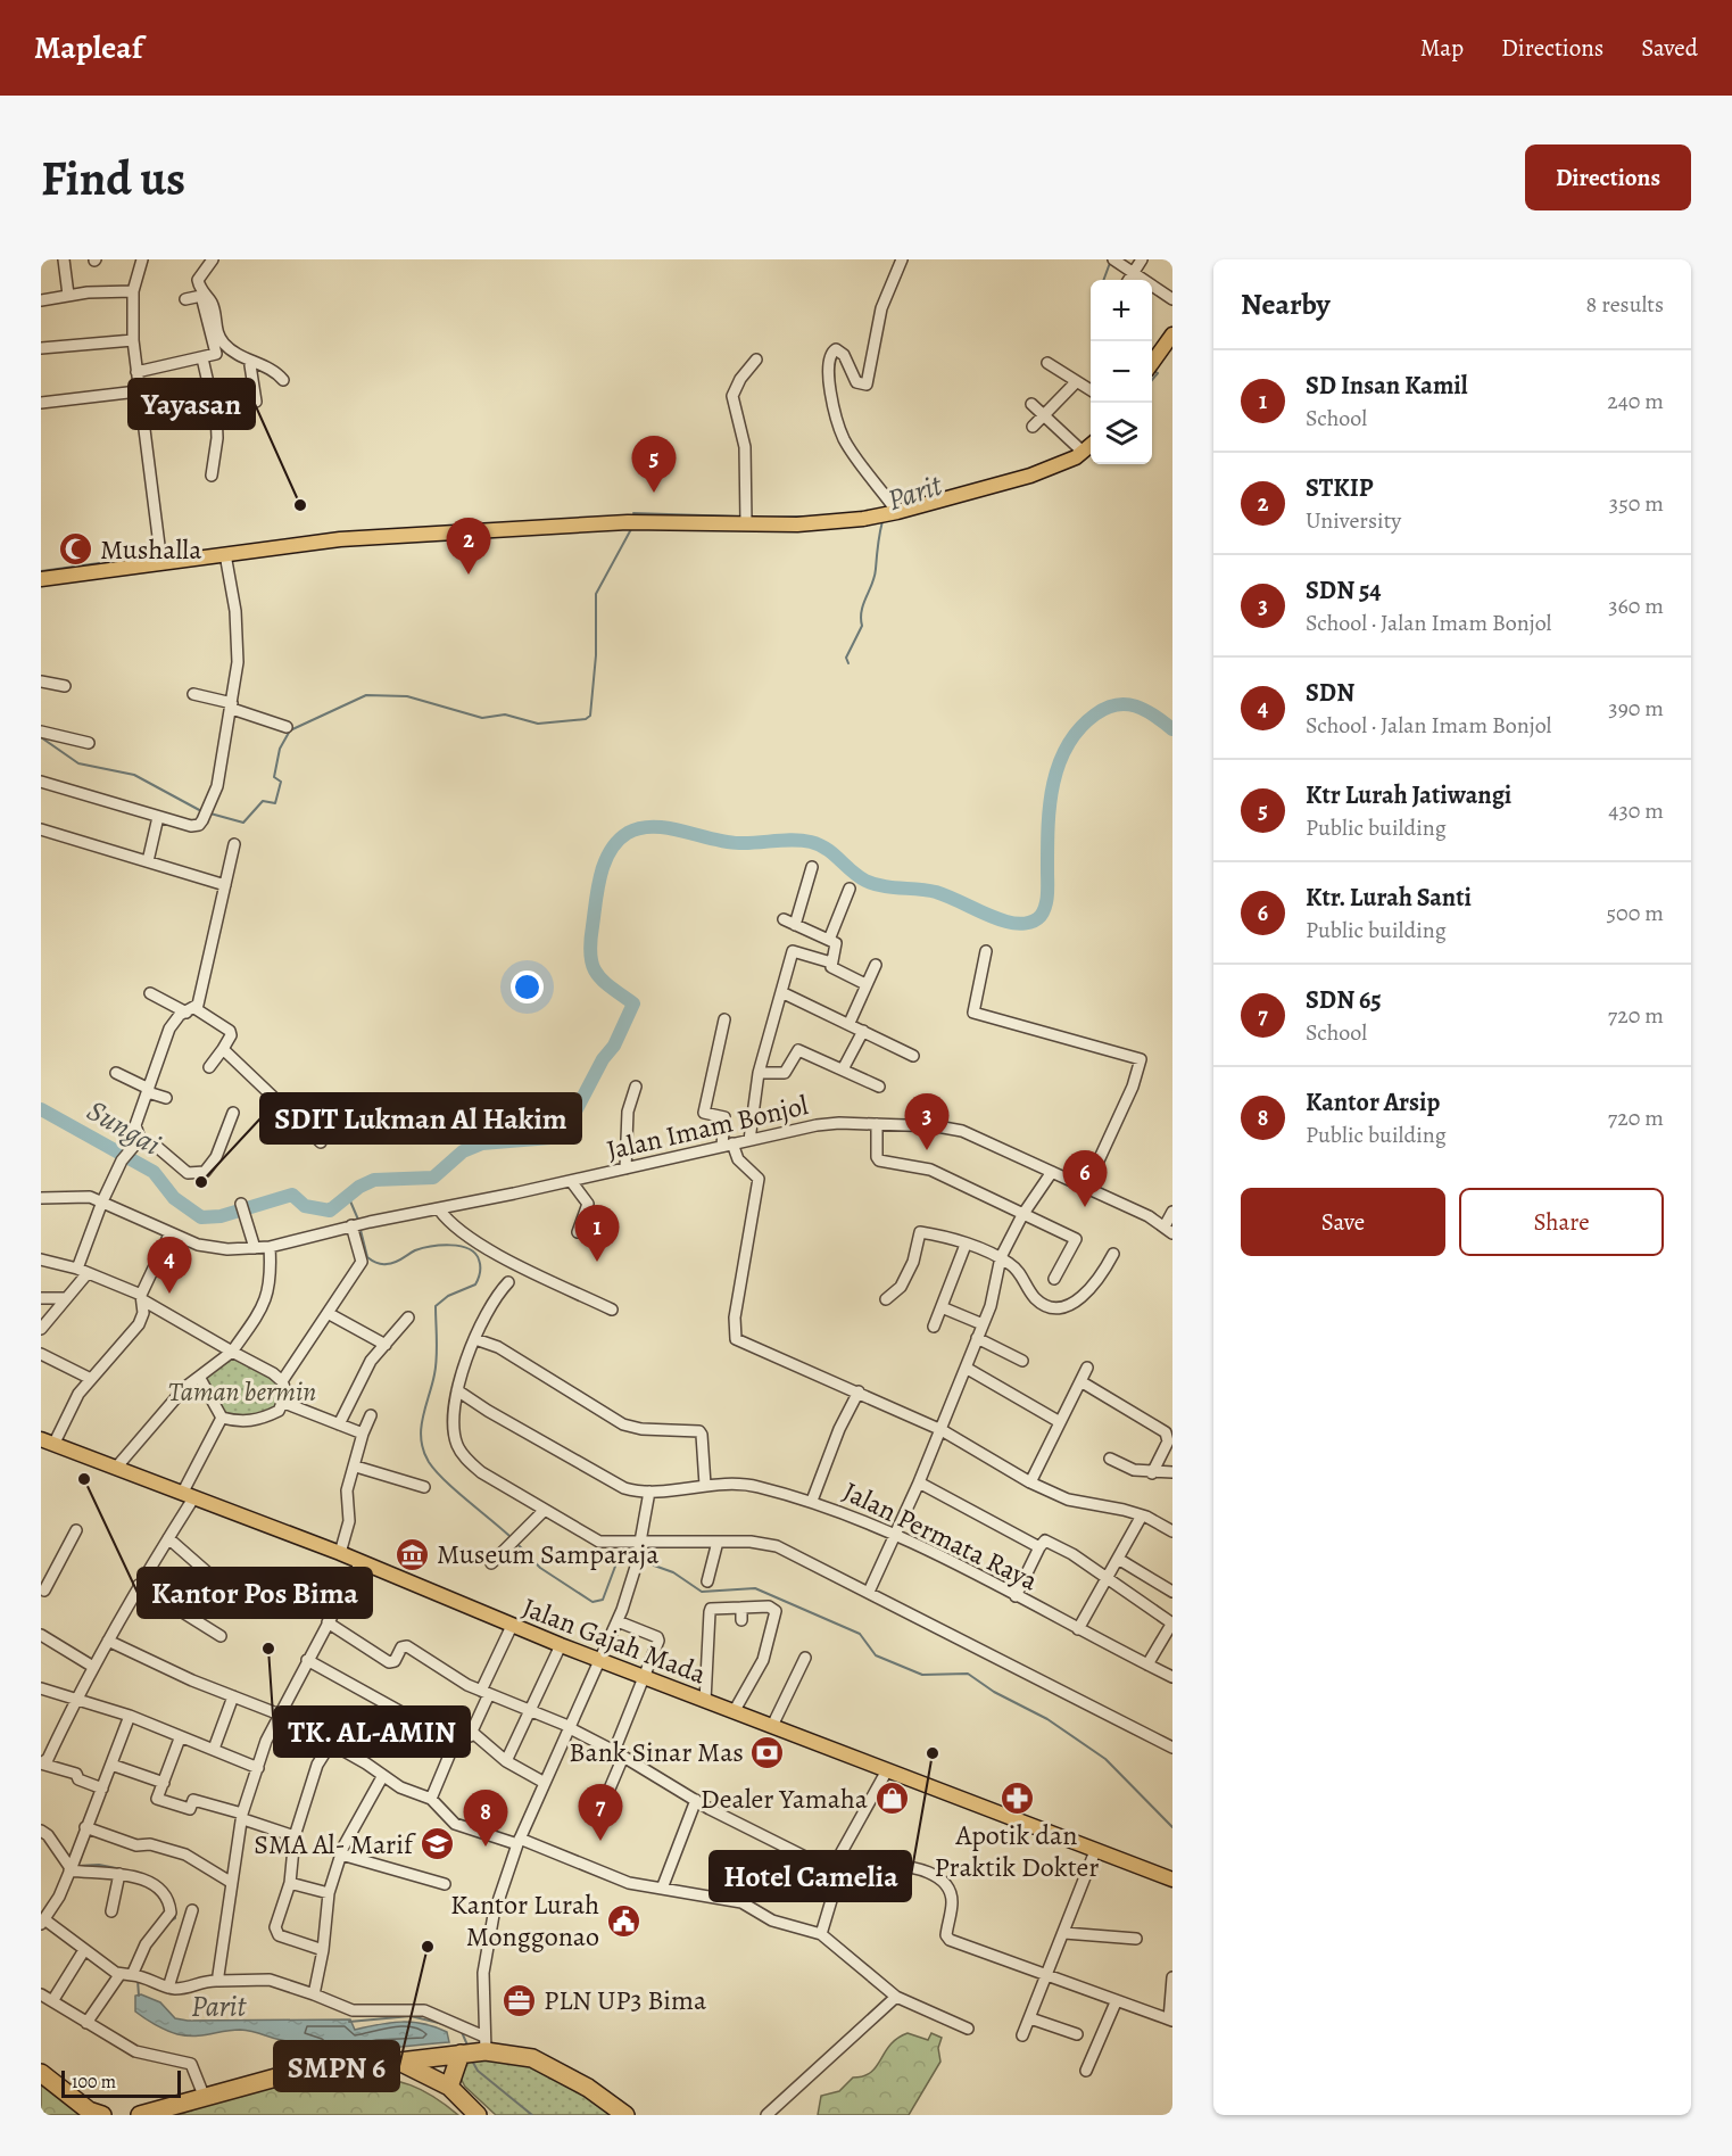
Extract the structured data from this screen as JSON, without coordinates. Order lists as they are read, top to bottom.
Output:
{
  "streets": {
    "main road": ["Jalan Gajah Mada"],
    "street": ["Jalan Imam Bonjol", "Jalan Permata Raya"]
  },
  "water": ["Parit", "Sungai"],
  "parks": ["Taman bermin"],
  "places": {
    "other": [
      "Yayasan",
      "SDIT Lukman Al Hakim",
      "Kantor Pos Bima",
      "TK. AL-AMIN",
      "Hotel Camelia",
      "SMPN 6"
    ],
    "mosque": ["Mushalla"],
    "museum": ["Museum Samparaja"],
    "bank": ["Bank Sinar Mas"],
    "pharmacy": ["Apotik dan Praktik Dokter"],
    "shop": ["Dealer Yamaha"],
    "school or university": ["SMA Al- Marif"],
    "public building": ["Kantor Lurah Monggonao"],
    "office": ["PLN UP3 Bima"]
  },
  "scale_bar": "100 m",
  "page": {
    "header": "Mapleaf",
    "nav": ["Map", "Directions", "Saved"],
    "buttons": [
      "Directions",
      ["Save", "Share"]
    ],
    "title": "Find us",
    "heading": ["Nearby", "8 results"],
    "map_buttons": ["+", "−"],
    "list": [
      {
        "mark": "1",
        "name": "SD Insan Kamil",
        "note": "School",
        "value": "240 m"
      },
      {
        "mark": "2",
        "name": "STKIP",
        "note": "University",
        "value": "350 m"
      },
      {
        "mark": "3",
        "name": "SDN 54",
        "note": "School · Jalan Imam Bonjol",
        "value": "360 m"
      },
      {
        "mark": "4",
        "name": "SDN",
        "note": "School · Jalan Imam Bonjol",
        "value": "390 m"
      },
      {
        "mark": "5",
        "name": "Ktr Lurah Jatiwangi",
        "note": "Public building",
        "value": "430 m"
      },
      {
        "mark": "6",
        "name": "Ktr. Lurah Santi",
        "note": "Public building",
        "value": "500 m"
      },
      {
        "mark": "7",
        "name": "SDN 65",
        "note": "School",
        "value": "720 m"
      },
      {
        "mark": "8",
        "name": "Kantor Arsip",
        "note": "Public building",
        "value": "720 m"
      }
    ],
    "pins": [
      "5",
      "2",
      "3",
      "6",
      "1",
      "4",
      "7",
      "8"
    ],
    "scale": "100 m"
  }
}
